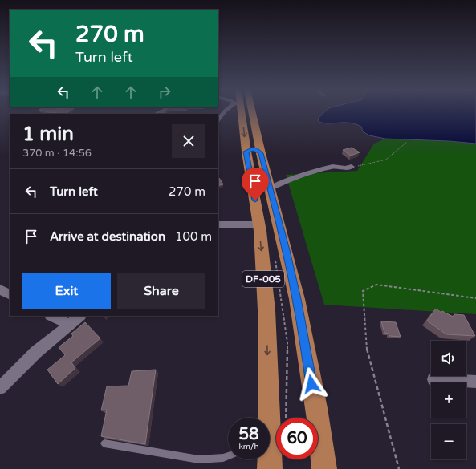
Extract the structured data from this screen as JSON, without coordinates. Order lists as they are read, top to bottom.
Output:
{
  "streets": {
    "main road": ["DF-005"]
  },
  "page": {
    "turn": ["270 m", "Turn left"],
    "heading": ["1 min", "370 m · 14:56"],
    "list": [
      {
        "name": "Turn left",
        "value": "270 m"
      },
      {
        "name": "Arrive at destination",
        "value": "100 m"
      }
    ],
    "buttons": ["Exit", "Share"],
    "map_buttons": ["+", "−"],
    "speed": "58 km/h",
    "limit": "60"
  }
}
